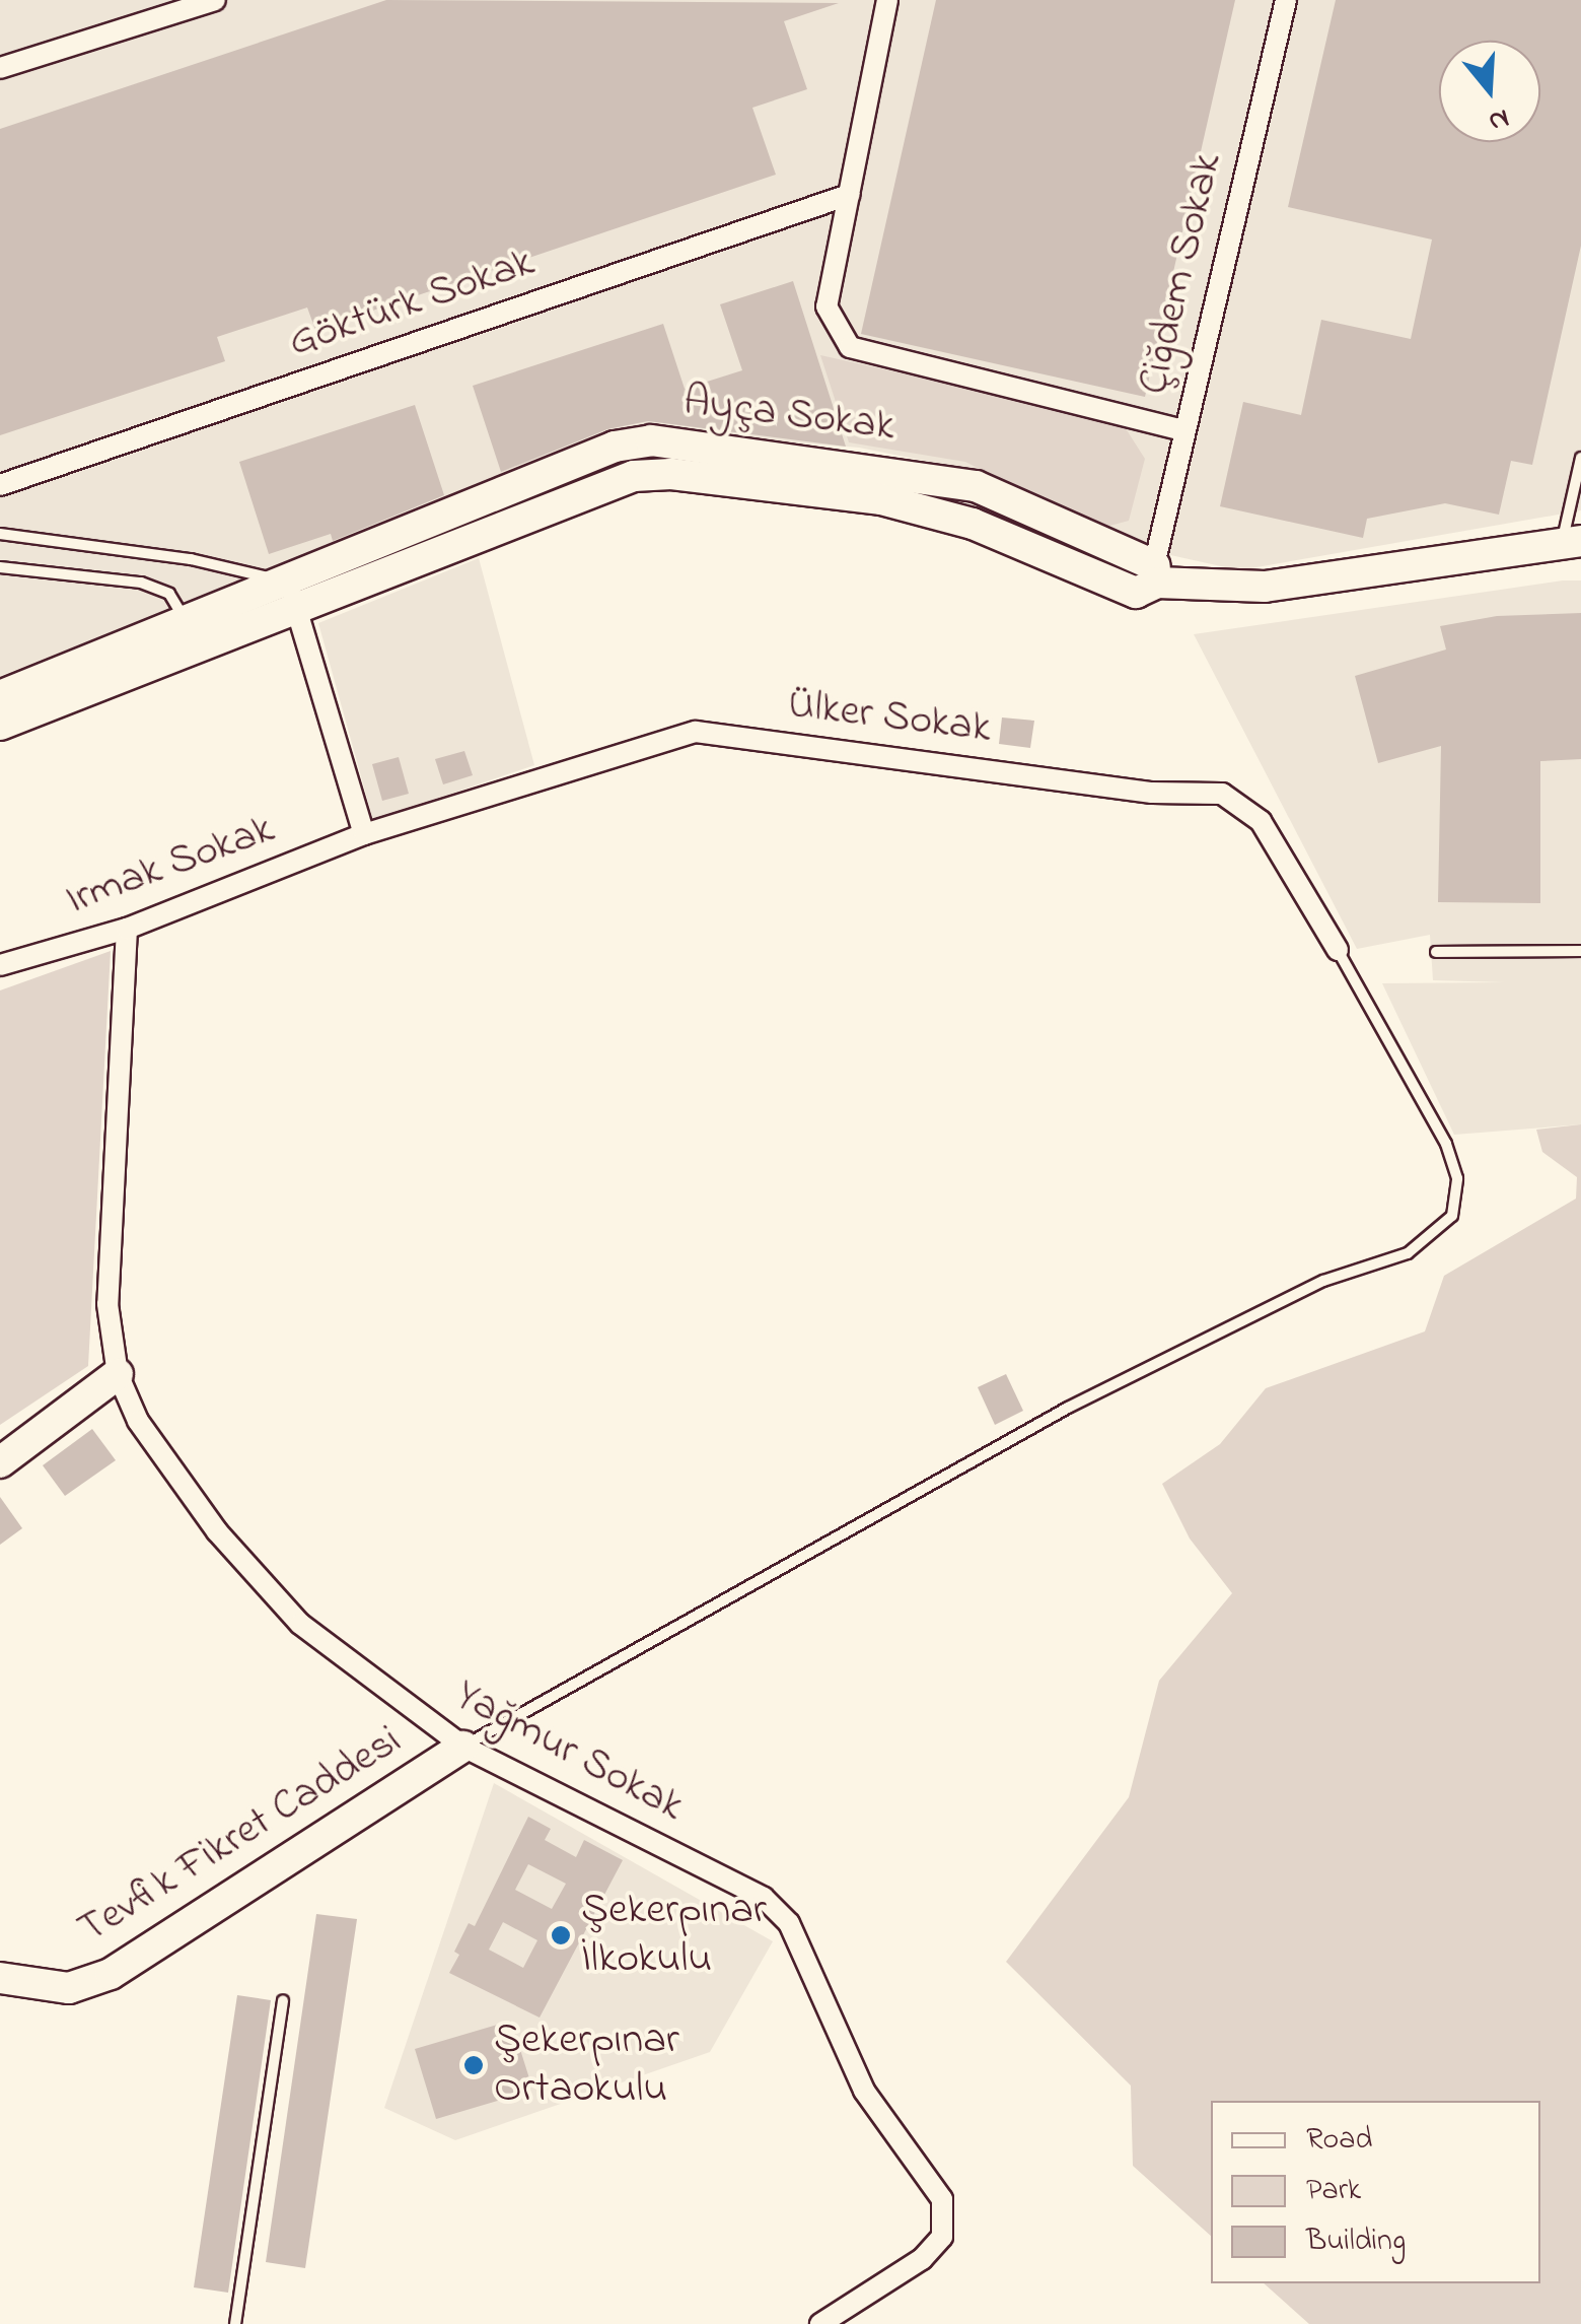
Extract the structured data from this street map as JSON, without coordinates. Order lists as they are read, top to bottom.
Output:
{
  "streets": {
    "street": [
      "Çiğdem Sokak",
      "Göktürk Sokak",
      "Ülker Sokak",
      "Irmak Sokak",
      "Yağmur Sokak",
      "Tevfik Fikret Caddesi"
    ]
  },
  "crossings": [
    ["Ülker Sokak", "Irmak Sokak"],
    ["Irmak Sokak", "Yağmur Sokak"],
    ["Yağmur Sokak", "Tevfik Fikret Caddesi"]
  ],
  "places": ["Şekerpınar İlkokulu", "Şekerpınar Ortaokulu"],
  "legend": ["Road", "Park", "Building"],
  "north": "bottom"
}
